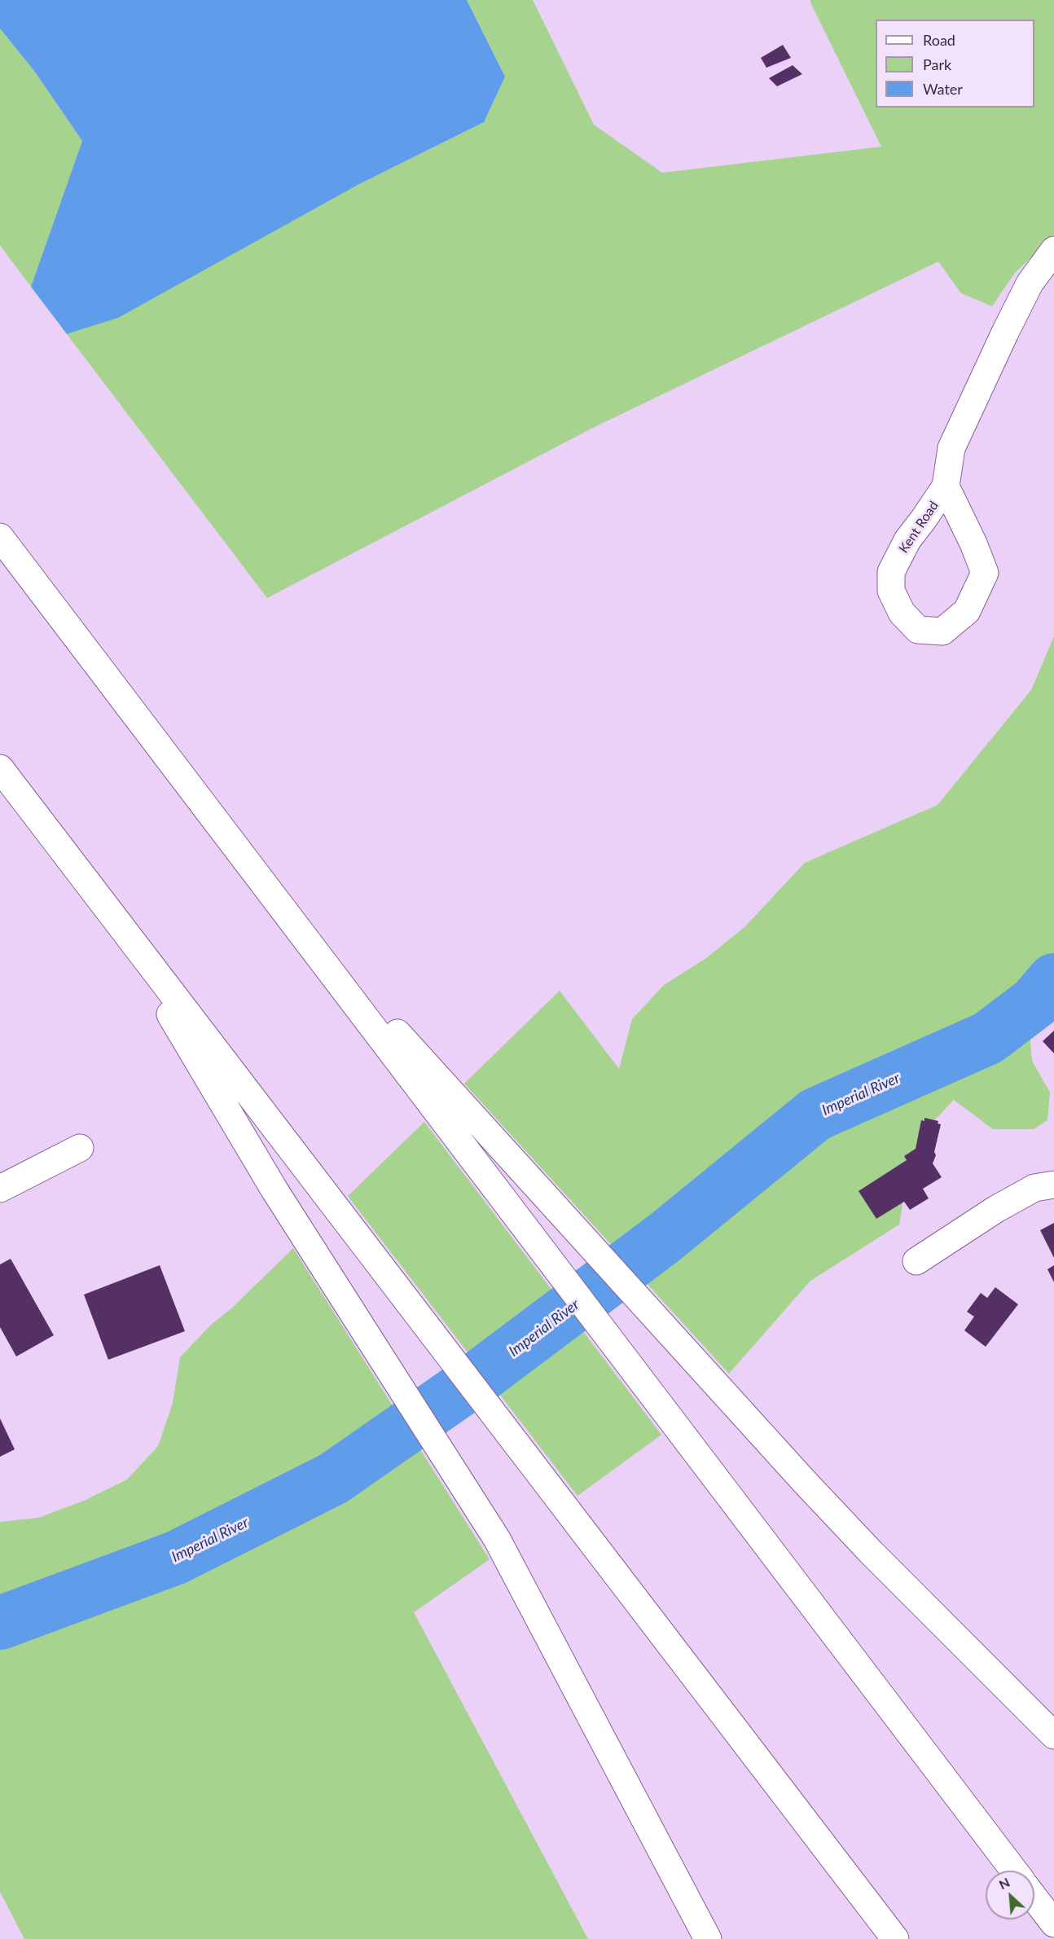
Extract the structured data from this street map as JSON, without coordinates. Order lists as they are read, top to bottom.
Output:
{
  "streets": {
    "main road": ["Kent Road"]
  },
  "water": ["Imperial River"],
  "legend": ["Road", "Park", "Water"],
  "north": "top left"
}
